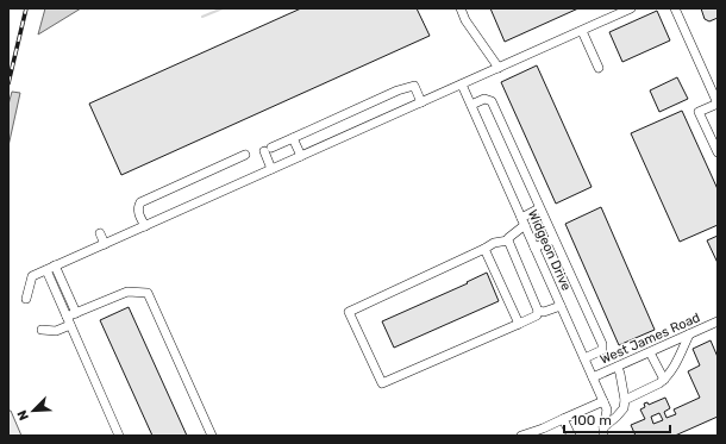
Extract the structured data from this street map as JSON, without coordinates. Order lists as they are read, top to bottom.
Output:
{
  "streets": {
    "street": ["Widgeon Drive", "West James Road"]
  },
  "crossings": [
    ["Widgeon Drive", "West James Road"]
  ],
  "scale_bar": "100 m",
  "north": "bottom left"
}
